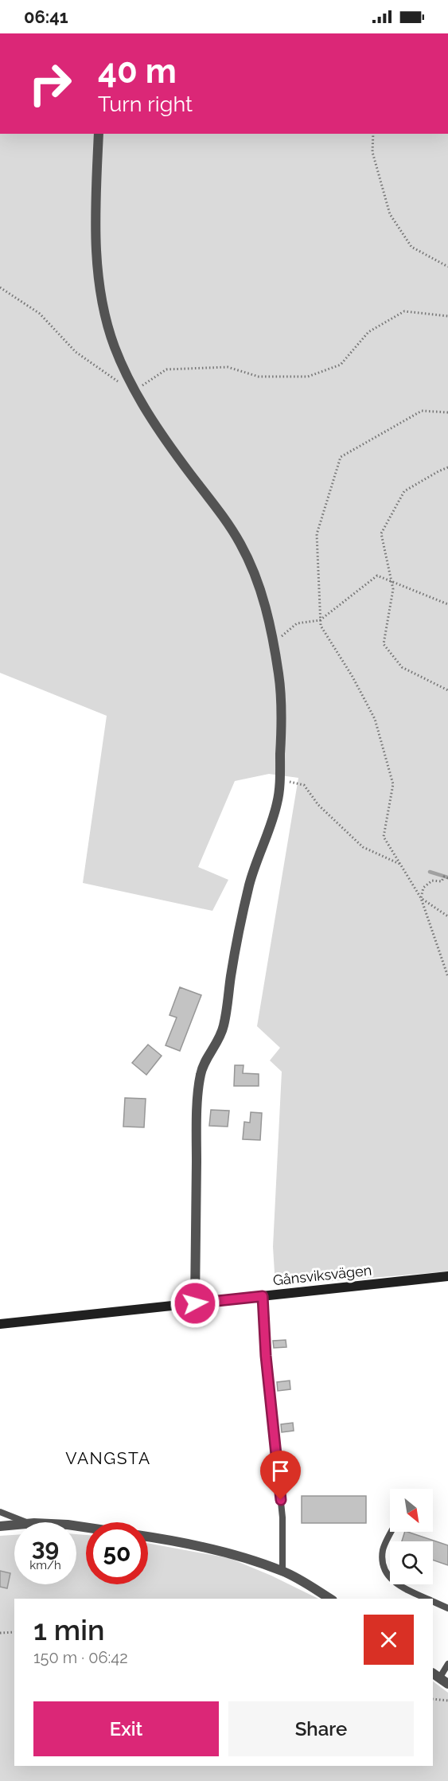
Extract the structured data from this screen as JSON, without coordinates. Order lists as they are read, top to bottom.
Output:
{
  "streets": {
    "main road": ["Gånsviksvägen"]
  },
  "districts": ["VANGSTA"],
  "north": "bottom right",
  "page": {
    "status": "06:41",
    "turn": ["40 m", "Turn right"],
    "speed": "39 km/h",
    "limit": "50",
    "heading": ["1 min", "150 m · 06:42"],
    "buttons": ["Exit", "Share"]
  }
}
